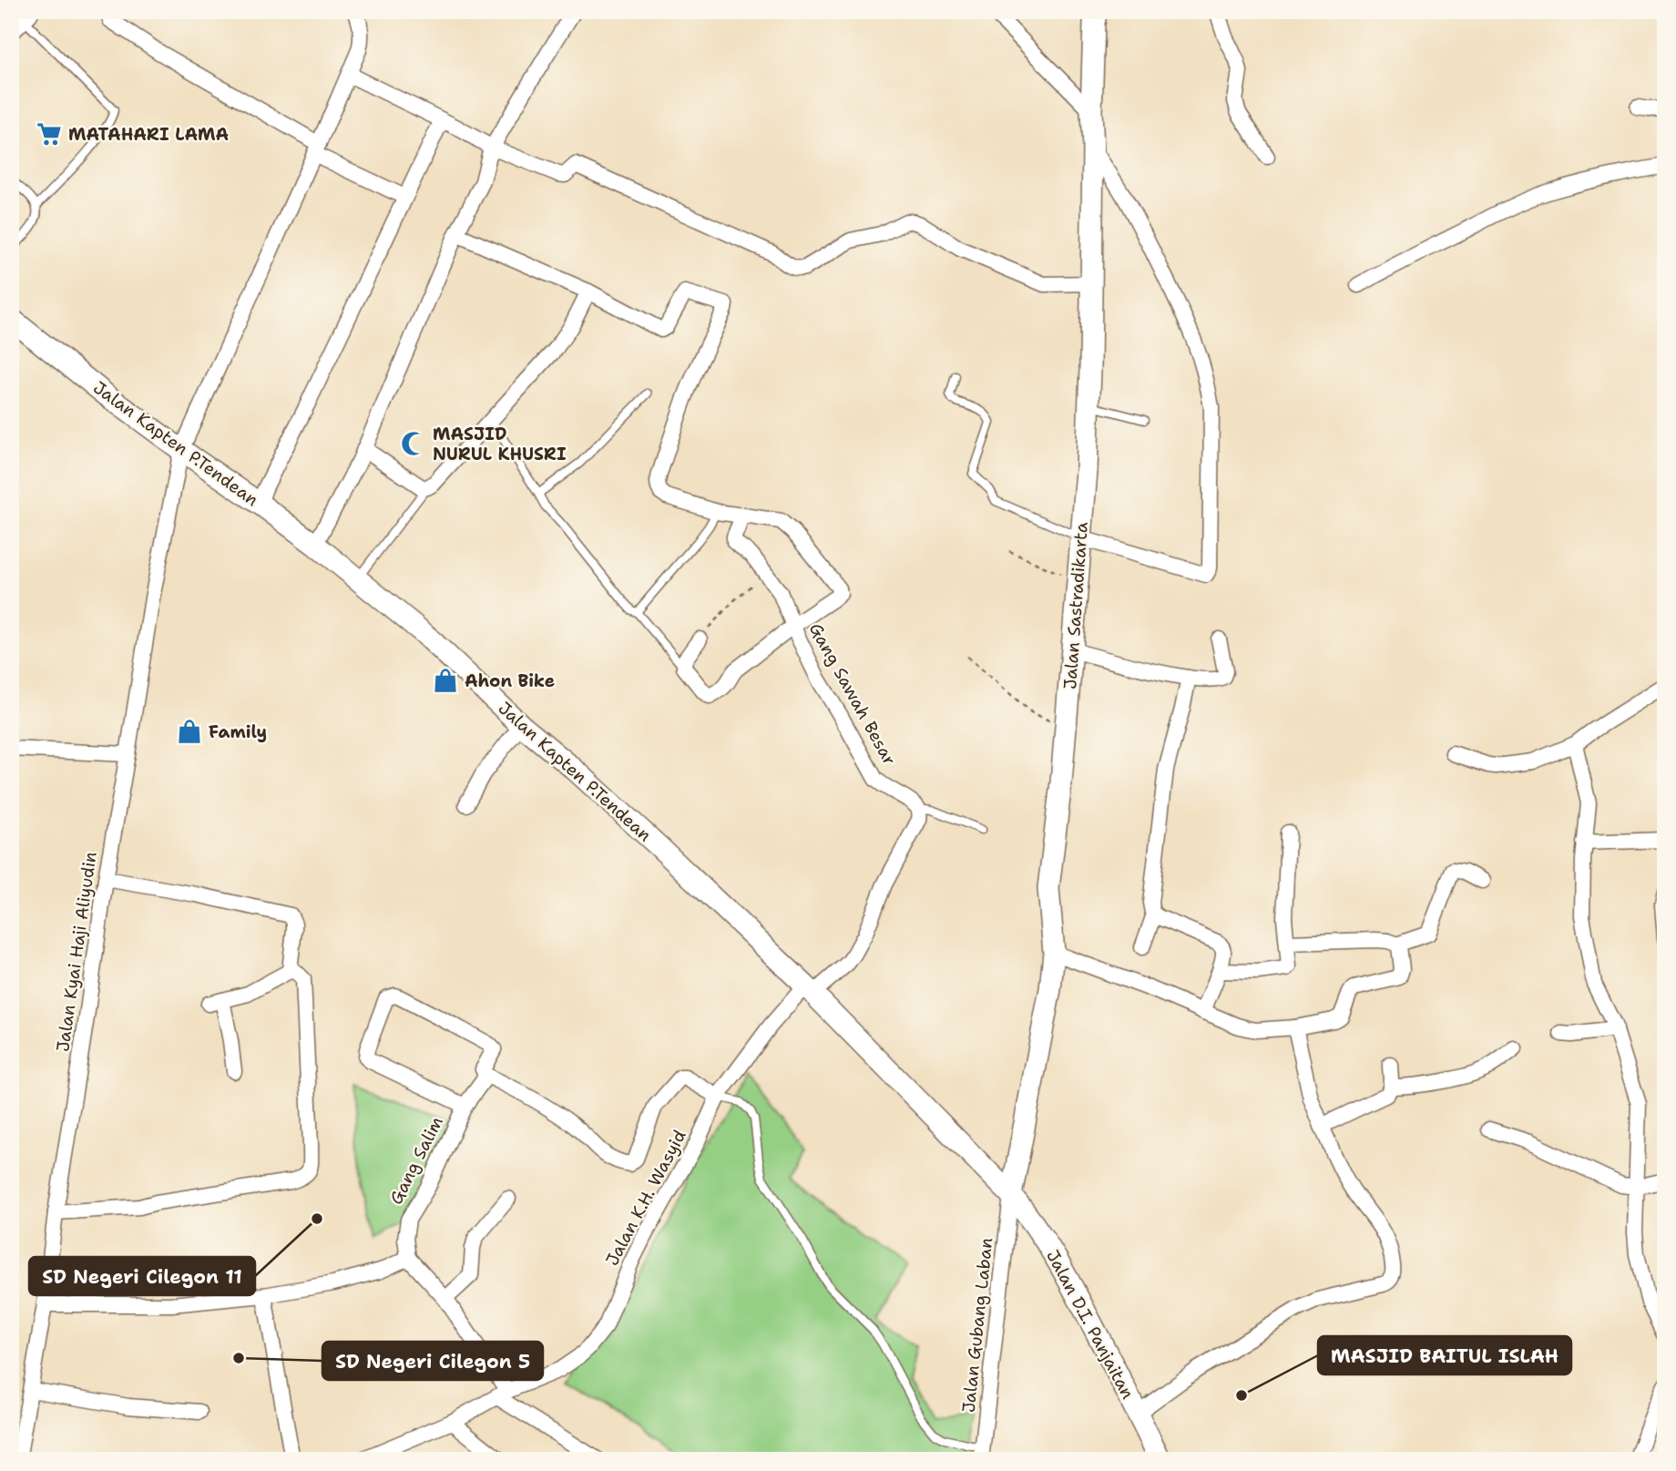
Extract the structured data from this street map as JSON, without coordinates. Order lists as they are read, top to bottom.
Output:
{
  "streets": {
    "street": [
      "Jalan Kapten P.Tendean",
      "Jalan Sastradikarta",
      "Gang Sawah Besar",
      "Jalan Kyai Haji Aliyudin",
      "Gang Salim",
      "Jalan K.H. Wasyid",
      "Jalan D.I. Panjaitan",
      "Jalan Gubang Laban"
    ]
  },
  "crossings": [
    ["Jalan Kapten P.Tendean", "Jalan Sastradikarta"],
    ["Jalan Kapten P.Tendean", "Jalan Kyai Haji Aliyudin"],
    ["Jalan Kapten P.Tendean", "Jalan K.H. Wasyid"],
    ["Jalan Kapten P.Tendean", "Jalan D.I. Panjaitan"],
    ["Jalan Kapten P.Tendean", "Jalan Gubang Laban"],
    ["Jalan Sastradikarta", "Jalan D.I. Panjaitan"],
    ["Jalan Sastradikarta", "Jalan Gubang Laban"],
    ["Jalan D.I. Panjaitan", "Jalan Gubang Laban"]
  ],
  "places": {
    "supermarket": ["MATAHARI LAMA"],
    "mosque": ["MASJID NURUL KHUSRI"],
    "shop": ["Ahon Bike", "Family"],
    "other": ["SD Negeri Cilegon 11", "SD Negeri Cilegon 5", "MASJID BAITUL ISLAH"]
  }
}
